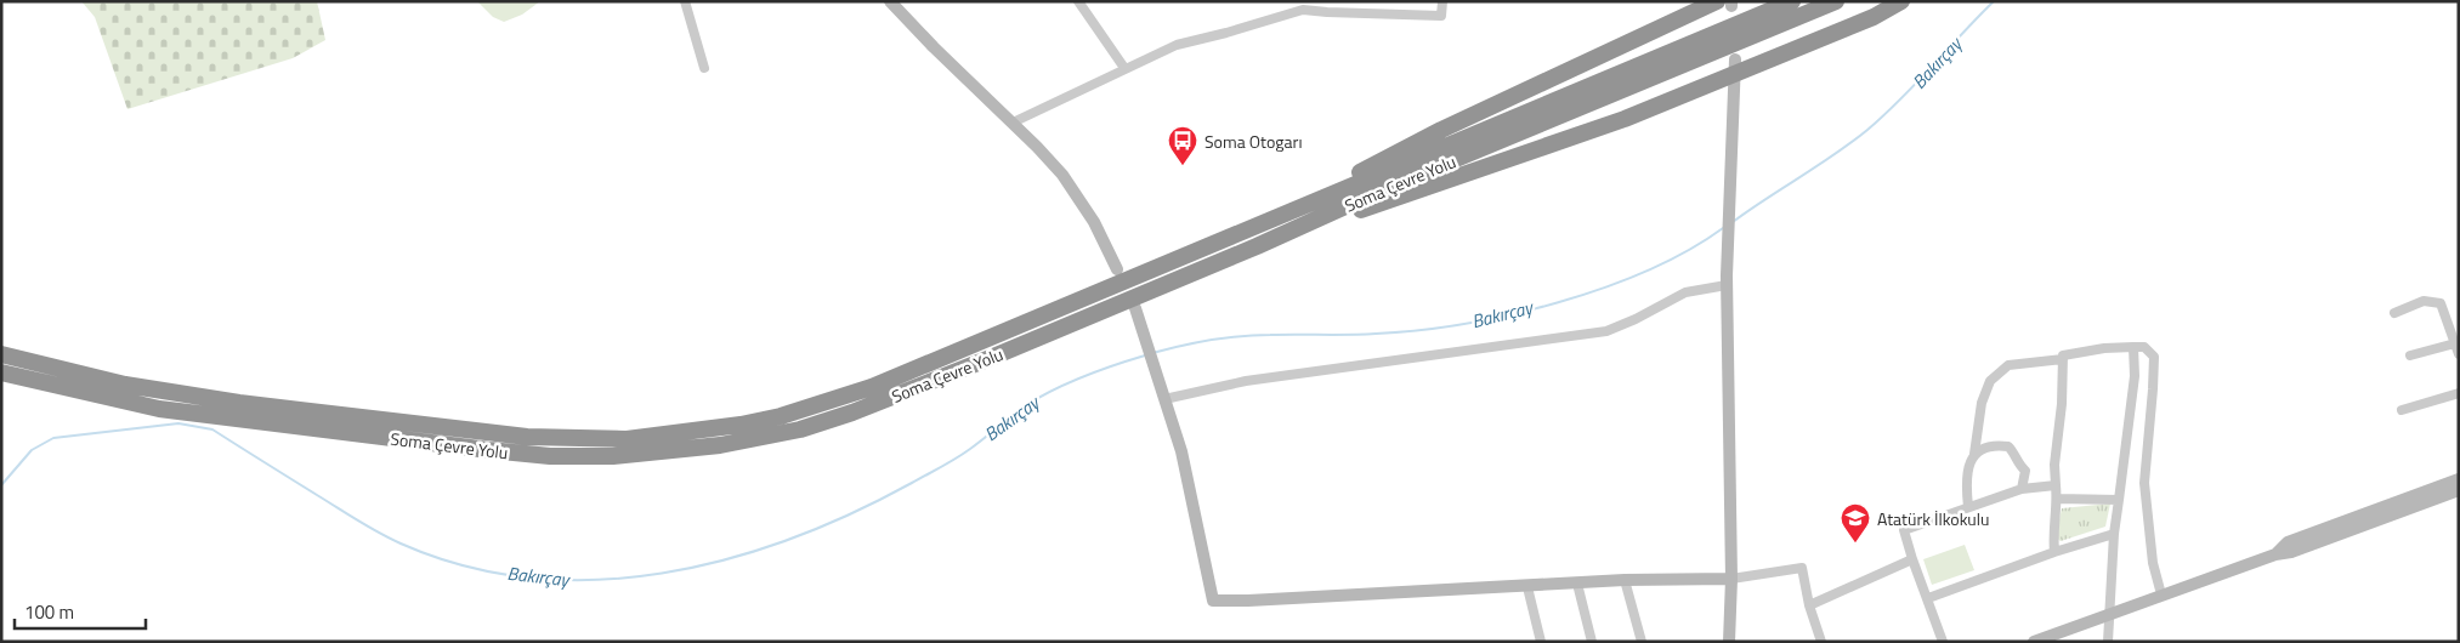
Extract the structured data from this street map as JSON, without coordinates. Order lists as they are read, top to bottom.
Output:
{
  "streets": {
    "highway": ["Soma Çevre Yolu"]
  },
  "water": ["Bakırçay"],
  "places": {
    "bus stop": ["Soma Otogarı"],
    "school or university": ["Atatürk İlkokulu"]
  },
  "scale_bar": "100 m"
}
